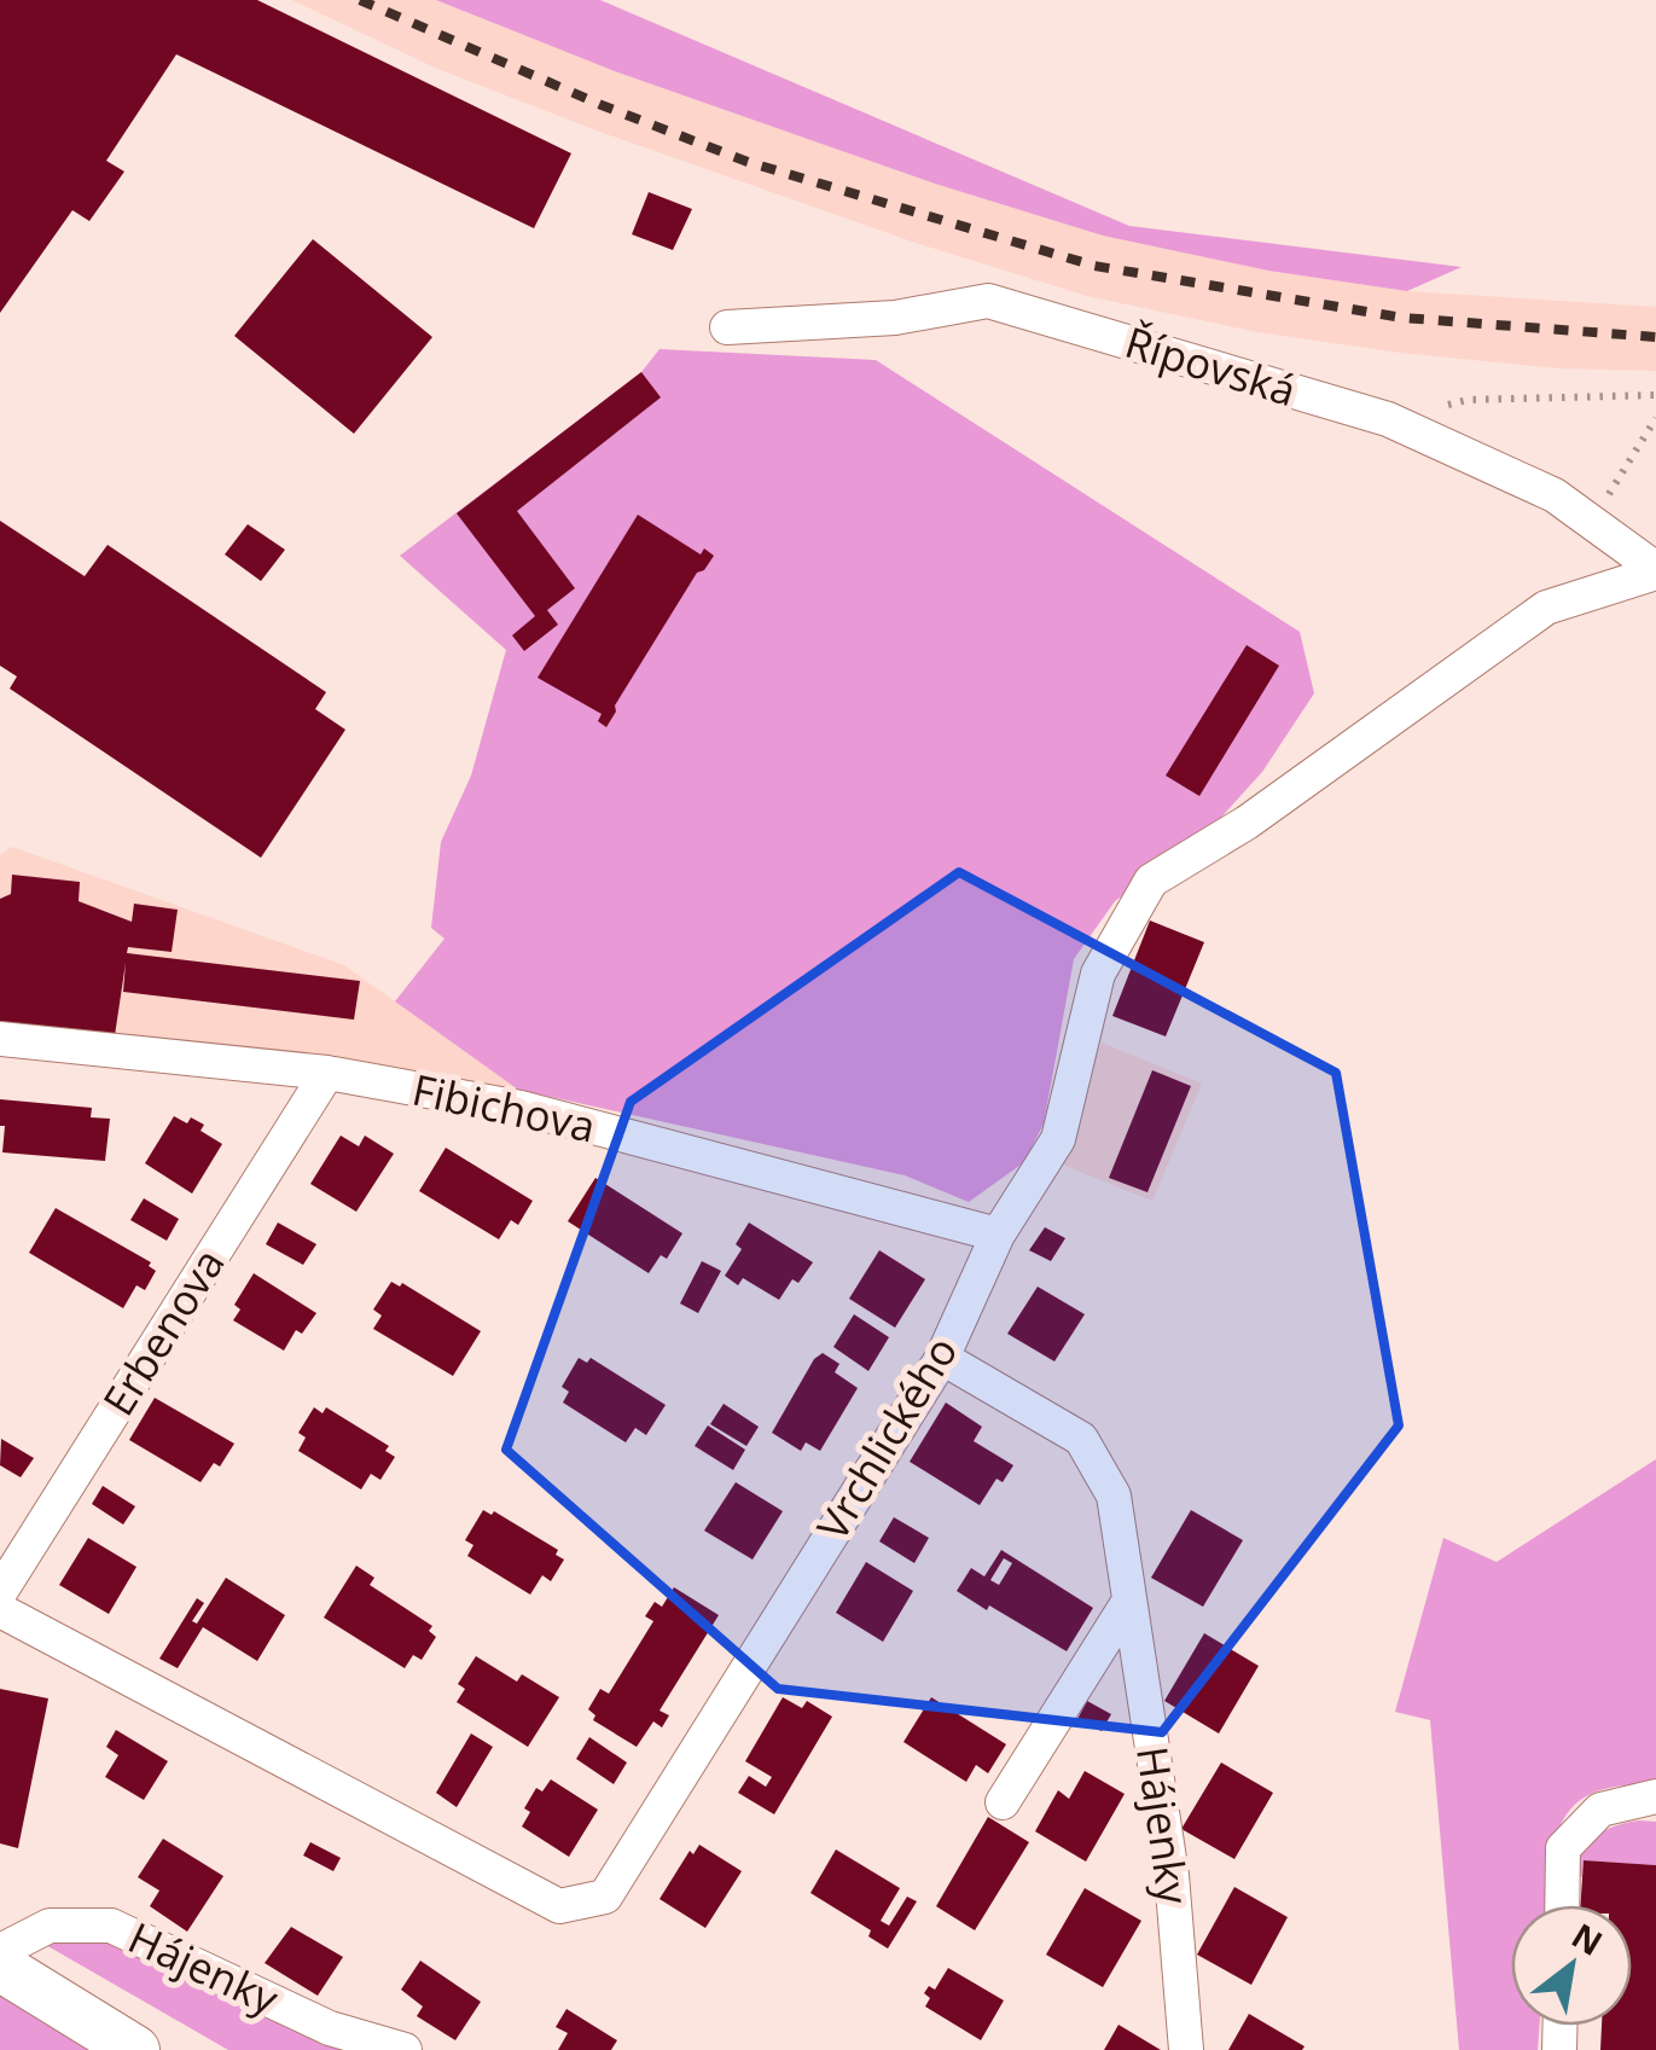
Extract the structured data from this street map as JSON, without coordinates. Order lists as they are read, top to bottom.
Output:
{
  "streets": {
    "street": [
      "Řípovská",
      "Fibichova",
      "Erbenova",
      "Vrchlického",
      "Hájenky"
    ]
  },
  "crossings": [
    ["Řípovská", "Vrchlického"],
    ["Fibichova", "Erbenova"],
    ["Fibichova", "Vrchlického"],
    ["Vrchlického", "Hájenky"]
  ],
  "north": "top right"
}
